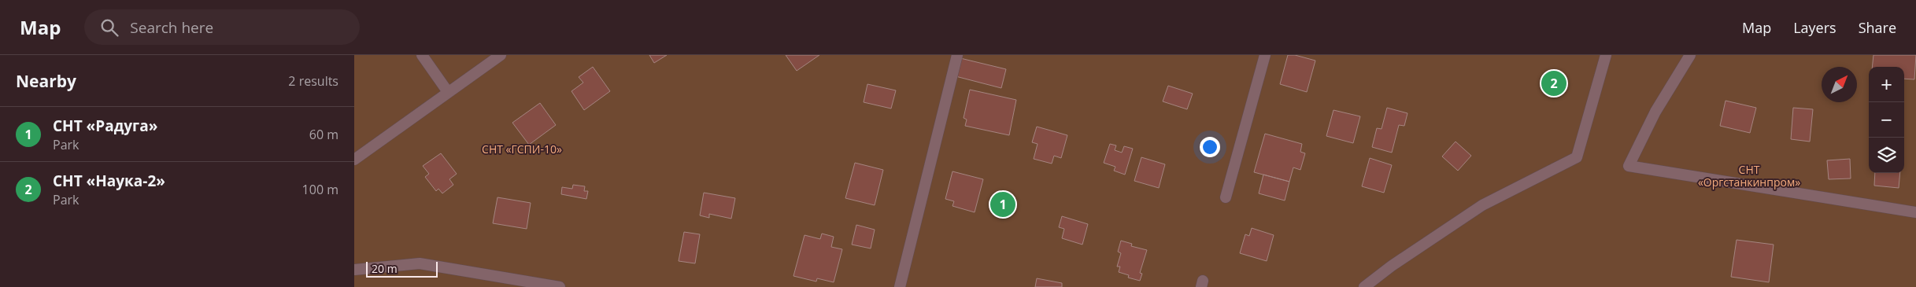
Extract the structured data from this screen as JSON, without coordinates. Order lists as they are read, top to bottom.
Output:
{
  "parks": ["СНТ «ГСПИ-10»", "СНТ «Оргстанкинпром»"],
  "scale_bar": "20 m",
  "north": "top right",
  "page": {
    "header": "Map",
    "search": "Search here",
    "nav": ["Map", "Layers", "Share"],
    "heading": ["Nearby", "2 results"],
    "map_buttons": ["+", "−"],
    "pins": ["2", "1"],
    "list": [
      {
        "mark": "1",
        "name": "СНТ «Радуга»",
        "note": "Park",
        "value": "60 m"
      },
      {
        "mark": "2",
        "name": "СНТ «Наука-2»",
        "note": "Park",
        "value": "100 m"
      }
    ],
    "scale": "20 m"
  }
}
